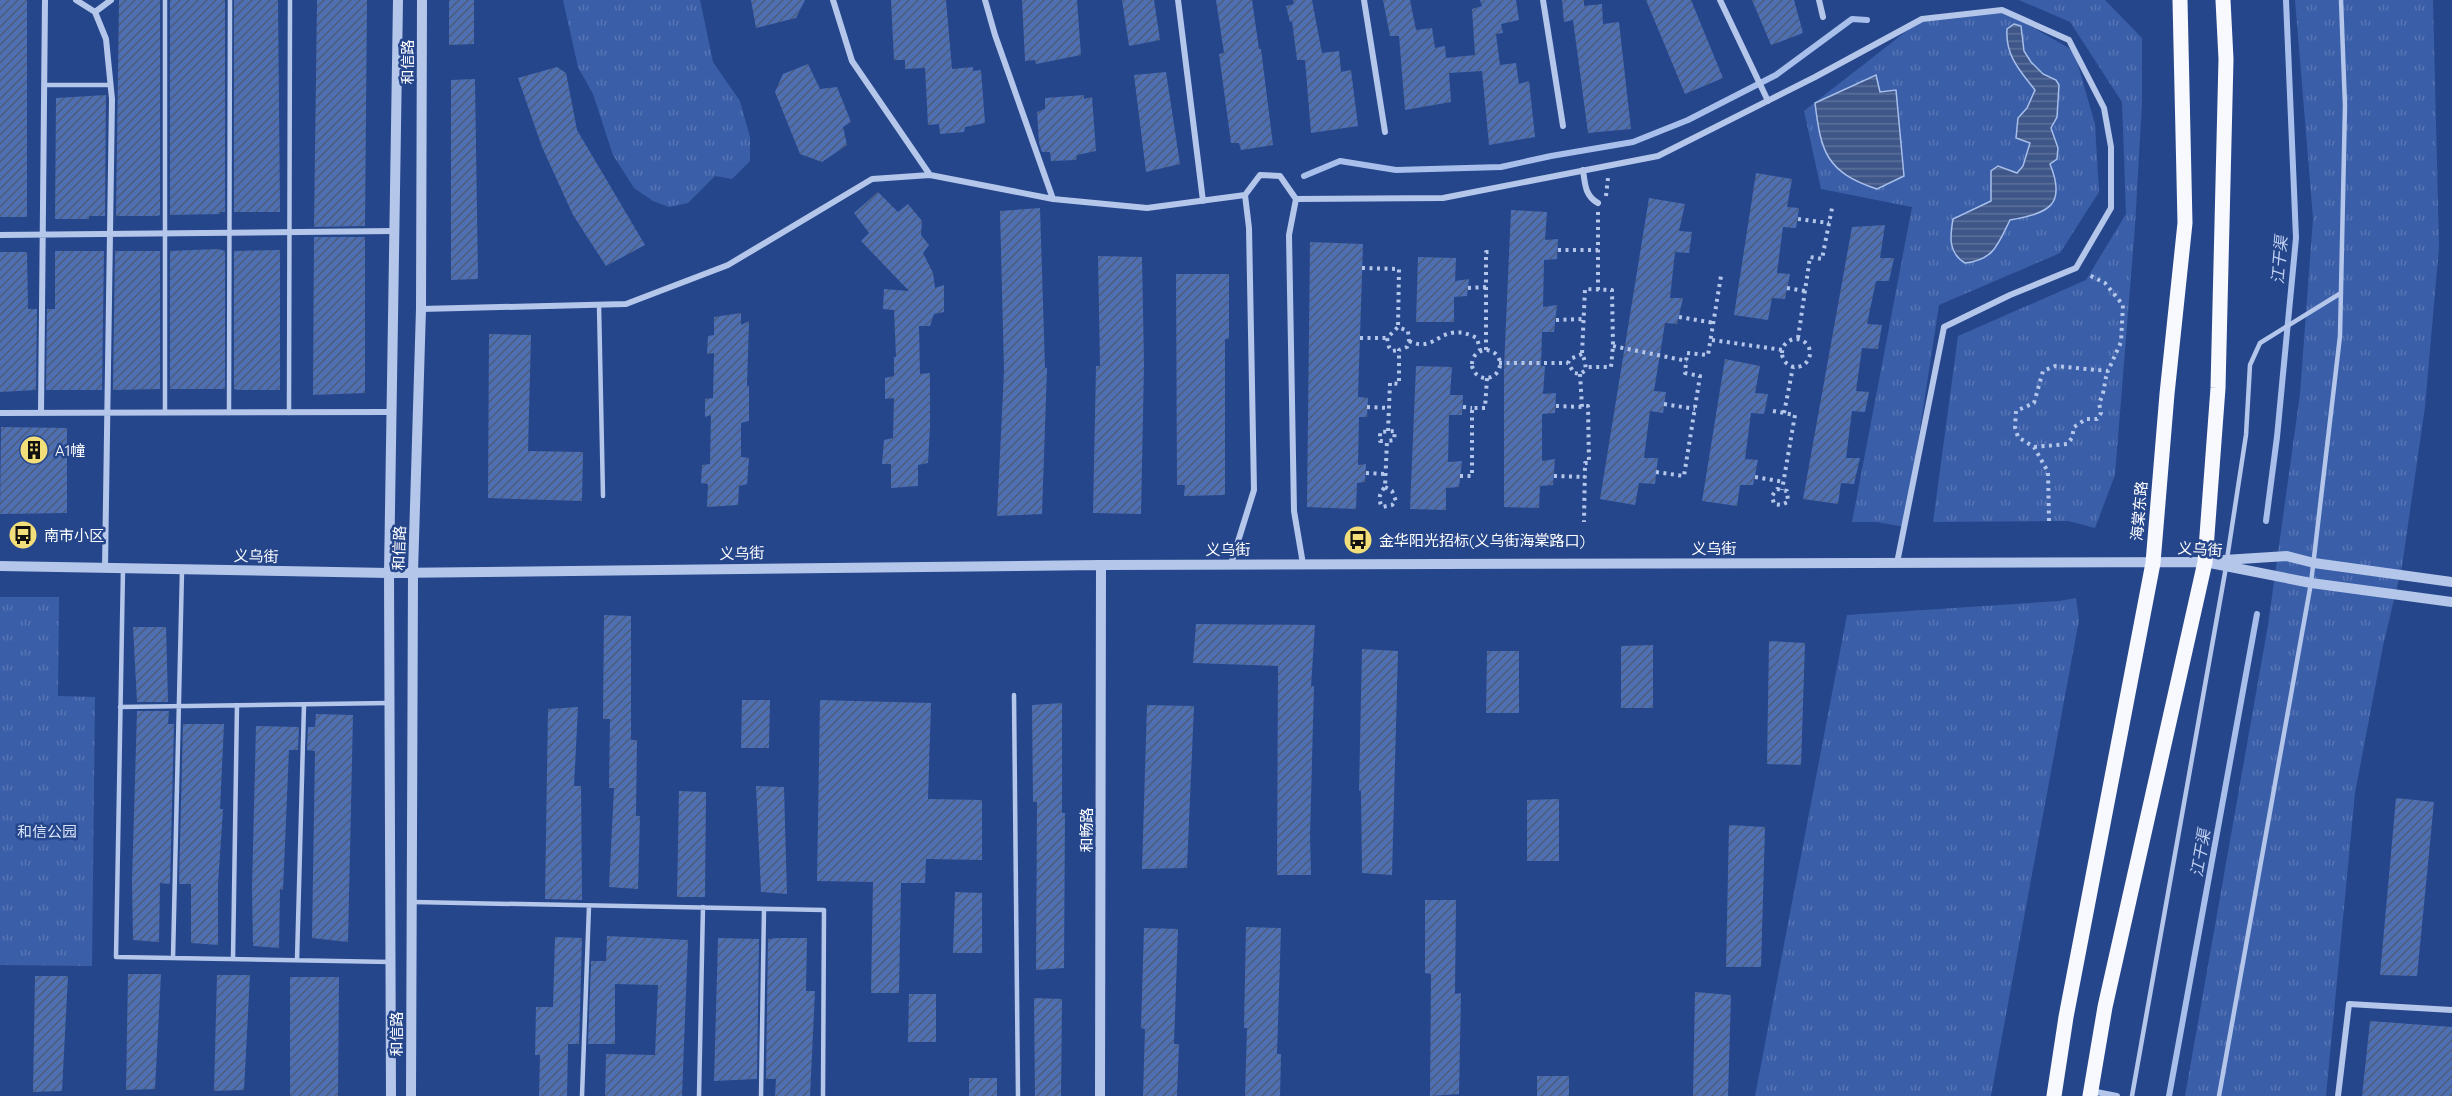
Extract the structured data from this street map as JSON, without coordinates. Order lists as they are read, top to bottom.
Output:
{
  "streets": {
    "main road": ["海棠东路"],
    "street": ["和信路", "义乌街", "和畅路"]
  },
  "crossings": [
    ["和信路", "义乌街"],
    ["海棠东路", "义乌街"],
    ["义乌街", "和畅路"]
  ],
  "water": ["江干渠"],
  "parks": ["和信公园"],
  "places": {
    "building": ["A1幢"],
    "bus stop": ["南市小区", "金华阳光招标(义乌街海棠路口)"]
  }
}
